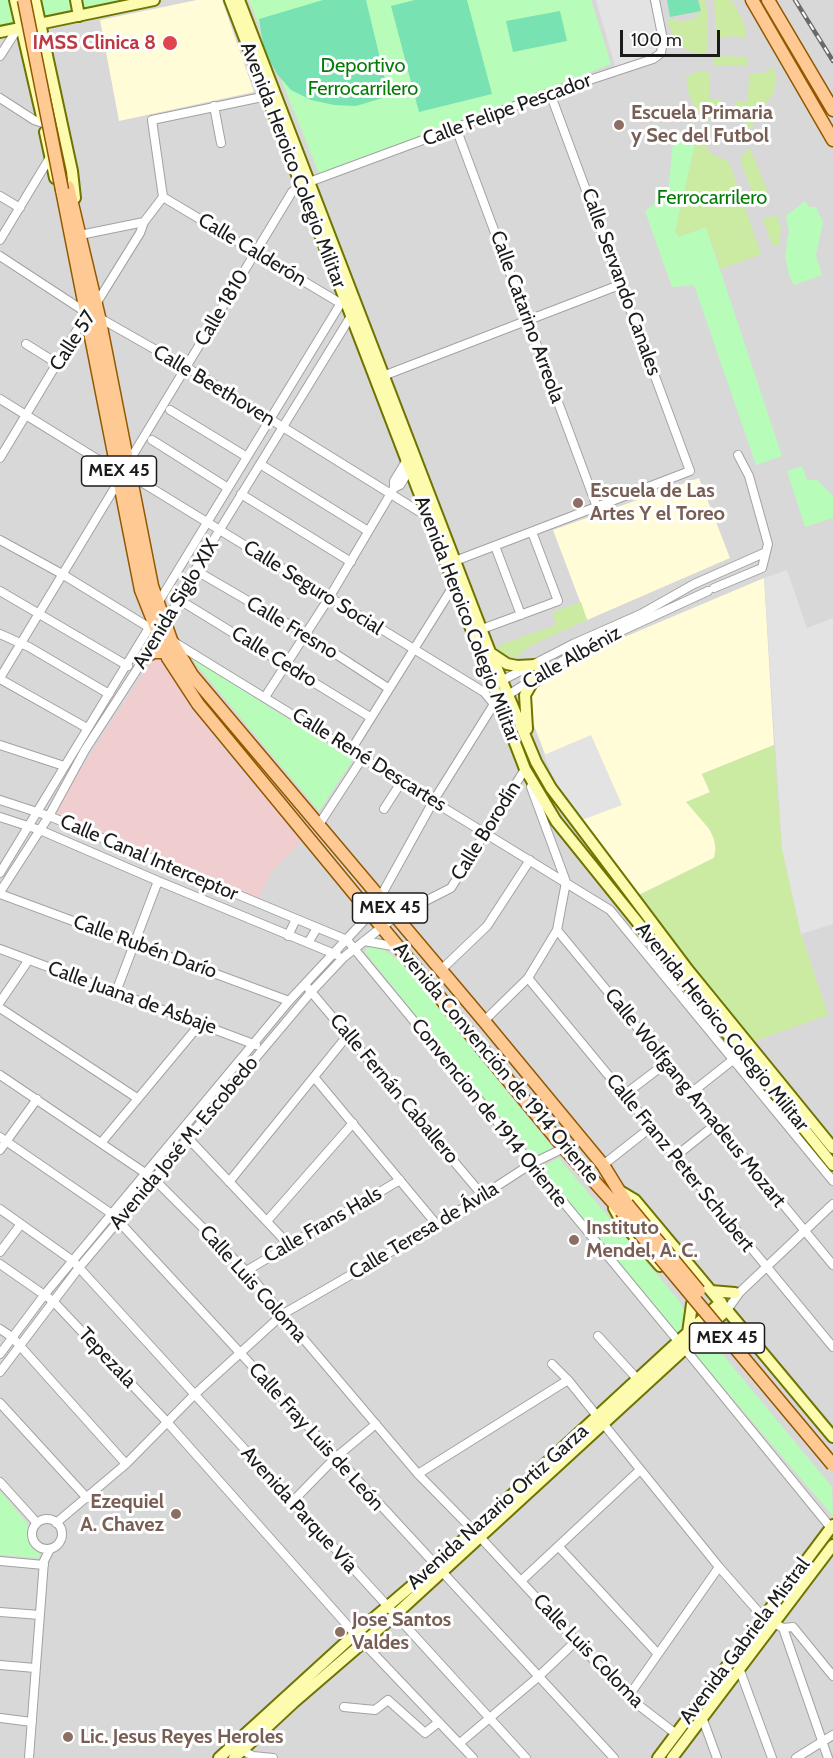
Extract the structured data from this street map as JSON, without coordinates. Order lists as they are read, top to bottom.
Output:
{
  "streets": {
    "main road": ["MEX 45", "Avenida Convención de 1914 Oriente"],
    "street": [
      "Calle Felipe Pescador",
      "Avenida Heroico Colegio Militar",
      "Calle Calderón",
      "Calle Servando Canales",
      "Calle 1810",
      "Calle Catarino Arreola",
      "Calle 57",
      "Calle Beethoven",
      "Calle Seguro Social",
      "Avenida Siglo XIX",
      "Calle Fresno",
      "Calle Cedro",
      "Calle Albéniz",
      "Calle René Descartes",
      "Calle Borodín",
      "Calle Canal Interceptor",
      "Calle Rubén Darío",
      "Calle Juana de Asbaje",
      "Calle Fernán Caballero",
      "Calle Wolfgang Amadeus Mozart",
      "Convencion de 1914 Oriente",
      "Avenida José M. Escobedo",
      "Calle Franz Peter Schubert",
      "Calle Frans Hals",
      "Calle Teresa de Ávila",
      "Calle Luis Coloma",
      "Tepezala",
      "Calle Fray Luis de León",
      "Avenida Nazario Ortiz Garza",
      "Avenida Parque Vía",
      "Avenida Gabriela Mistral"
    ]
  },
  "crossings": [
    ["Calle Felipe Pescador", "Avenida Heroico Colegio Militar"],
    ["Calle Felipe Pescador", "Calle Servando Canales"],
    ["Calle Felipe Pescador", "Calle 1810"],
    ["Calle Felipe Pescador", "Calle Catarino Arreola"],
    ["Avenida Heroico Colegio Militar", "Calle Calderón"],
    ["Avenida Heroico Colegio Militar", "Calle 1810"],
    ["Avenida Heroico Colegio Militar", "Calle Beethoven"],
    ["Avenida Heroico Colegio Militar", "Calle Seguro Social"],
    ["Avenida Heroico Colegio Militar", "Avenida Siglo XIX"],
    ["Avenida Heroico Colegio Militar", "Calle Albéniz"],
    ["Avenida Heroico Colegio Militar", "Calle René Descartes"],
    ["Avenida Heroico Colegio Militar", "Calle Borodín"],
    ["Calle Calderón", "Calle 1810"],
    ["Calle Calderón", "Calle 57"],
    ["Calle Calderón", "Avenida Siglo XIX"],
    ["Calle Servando Canales", "Calle Catarino Arreola"],
    ["Calle 1810", "Calle Beethoven"],
    ["Calle 1810", "Calle Seguro Social"],
    ["Calle 1810", "Avenida Convención de 1914 Oriente"],
    ["Calle 57", "Calle Beethoven"],
    ["Calle 57", "Calle Seguro Social"],
    ["Calle 57", "Avenida Convención de 1914 Oriente"],
    ["Calle Beethoven", "Avenida Siglo XIX"],
    ["Calle Beethoven", "Avenida Convención de 1914 Oriente"],
    ["Calle Seguro Social", "Avenida Siglo XIX"],
    ["Calle Seguro Social", "Calle Albéniz"],
    ["Calle Seguro Social", "Avenida Convención de 1914 Oriente"],
    ["Avenida Siglo XIX", "Calle Fresno"],
    ["Avenida Siglo XIX", "Calle Cedro"],
    ["Avenida Siglo XIX", "Calle Canal Interceptor"],
    ["Avenida Siglo XIX", "Calle Rubén Darío"],
    ["Avenida Siglo XIX", "Avenida Convención de 1914 Oriente"],
    ["Calle Albéniz", "Calle René Descartes"],
    ["Calle Albéniz", "Avenida Convención de 1914 Oriente"],
    ["Calle Albéniz", "Avenida José M. Escobedo"],
    ["Calle René Descartes", "Calle Borodín"],
    ["Calle René Descartes", "Avenida Convención de 1914 Oriente"],
    ["Calle Borodín", "Avenida Convención de 1914 Oriente"],
    ["Calle Borodín", "Avenida José M. Escobedo"],
    ["Calle Canal Interceptor", "Convencion de 1914 Oriente"],
    ["Calle Canal Interceptor", "Avenida José M. Escobedo"],
    ["Calle Rubén Darío", "Avenida José M. Escobedo"],
    ["Calle Juana de Asbaje", "Avenida José M. Escobedo"],
    ["Avenida Convención de 1914 Oriente", "Avenida José M. Escobedo"],
    ["Avenida Convención de 1914 Oriente", "Calle Teresa de Ávila"],
    ["Avenida Convención de 1914 Oriente", "Avenida Nazario Ortiz Garza"],
    ["Calle Fernán Caballero", "Avenida José M. Escobedo"],
    ["Calle Fernán Caballero", "Calle Teresa de Ávila"],
    ["Convencion de 1914 Oriente", "Avenida José M. Escobedo"],
    ["Convencion de 1914 Oriente", "Calle Teresa de Ávila"],
    ["Convencion de 1914 Oriente", "Avenida Nazario Ortiz Garza"],
    ["Convencion de 1914 Oriente", "Avenida Gabriela Mistral"],
    ["Avenida José M. Escobedo", "Calle Luis Coloma"],
    ["Avenida José M. Escobedo", "Tepezala"],
    ["Avenida José M. Escobedo", "Calle Fray Luis de León"],
    ["Avenida José M. Escobedo", "Avenida Parque Vía"],
    ["Calle Frans Hals", "Calle Luis Coloma"],
    ["Calle Teresa de Ávila", "Calle Luis Coloma"],
    ["Calle Teresa de Ávila", "Tepezala"],
    ["Calle Teresa de Ávila", "Calle Fray Luis de León"],
    ["Calle Teresa de Ávila", "Avenida Parque Vía"],
    ["Calle Luis Coloma", "Avenida Nazario Ortiz Garza"],
    ["Calle Luis Coloma", "Avenida Gabriela Mistral"],
    ["Tepezala", "Avenida Parque Vía"],
    ["Calle Fray Luis de León", "Avenida Nazario Ortiz Garza"],
    ["Avenida Nazario Ortiz Garza", "Avenida Parque Vía"]
  ],
  "parks": ["Deportivo Ferrocarrilero", "Ferrocarrilero"],
  "places": [
    "IMSS Clinica 8",
    "Escuela Primaria y Sec del Futbol",
    "Escuela de Las Artes Y el Toreo",
    "Instituto Mendel, A. C.",
    "Ezequiel A. Chavez",
    "Jose Santos Valdes",
    "Lic. Jesus Reyes Heroles"
  ],
  "scale_bar": "100 m"
}
